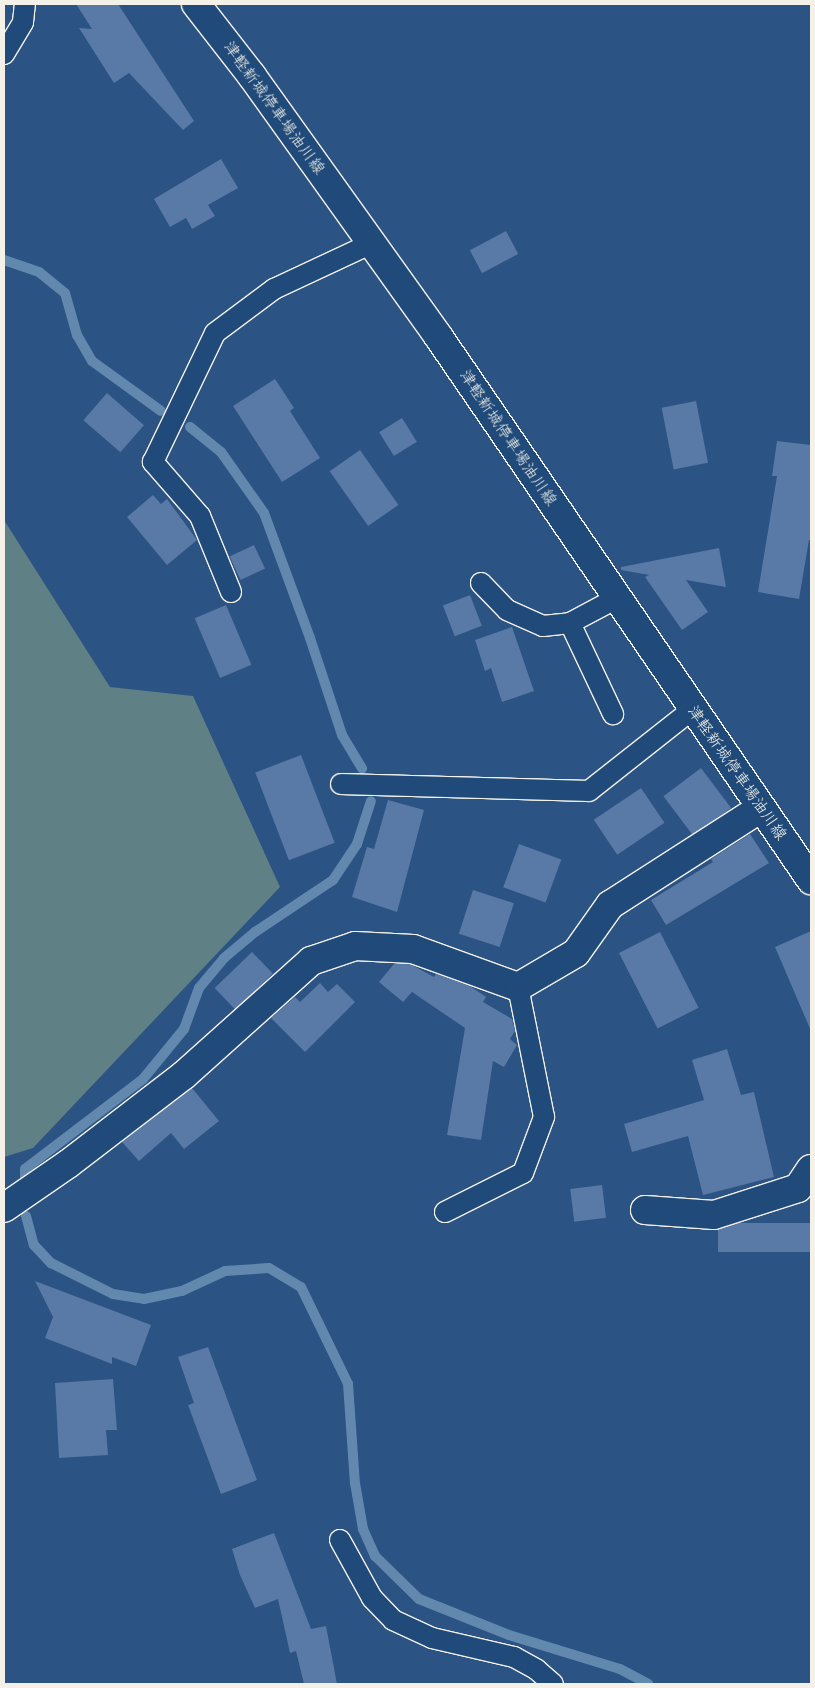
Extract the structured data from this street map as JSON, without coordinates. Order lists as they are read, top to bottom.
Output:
{
  "streets": {
    "street": ["津軽新城停車場油川線"]
  }
}
